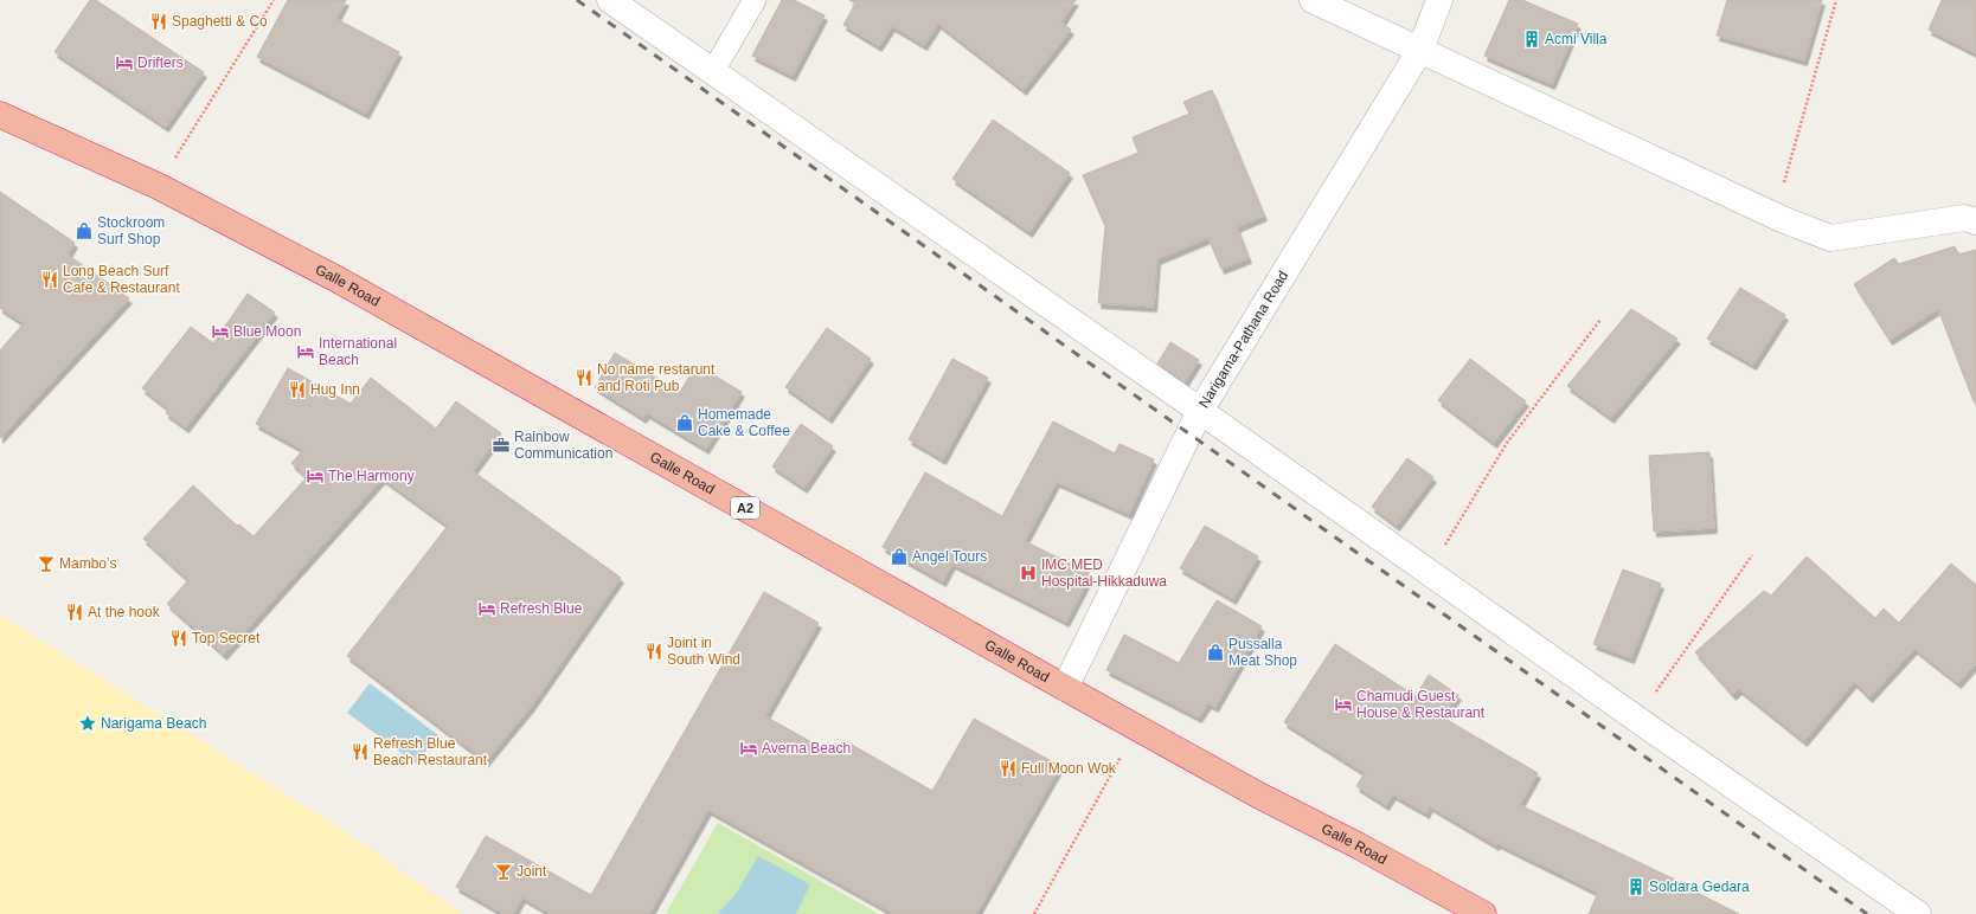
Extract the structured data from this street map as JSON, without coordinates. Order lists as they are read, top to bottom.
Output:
{
  "streets": {
    "highway": ["Galle Road", "A2"],
    "street": ["Narigama-Pathana Road"]
  },
  "crossings": [
    ["Galle Road", "Narigama-Pathana Road"]
  ],
  "places": {
    "restaurant": [
      "Spaghetti & Co",
      "Long Beach Surf Cafe & Restaurant",
      "No name restarunt and Roti Pub",
      "Hug Inn",
      "At the hook",
      "Top Secret",
      "Joint in South Wind",
      "Refresh Blue Beach Restaurant",
      "Full Moon Wok"
    ],
    "building": ["Acmi Villa", "Soldara Gedara"],
    "hotel": [
      "Drifters",
      "Blue Moon",
      "International Beach",
      "The Harmony",
      "Refresh Blue",
      "Chamudi Guest House & Restaurant",
      "Averna Beach"
    ],
    "shop": [
      "Stockroom Surf Shop",
      "Homemade Cake & Coffee",
      "Angel Tours",
      "Pussalla Meat Shop"
    ],
    "office": ["Rainbow Communication"],
    "bar": ["Mambo’s", "Joint"],
    "hospital": ["IMC MED Hospital-Hikkaduwa"],
    "place": ["Narigama Beach"]
  }
}
